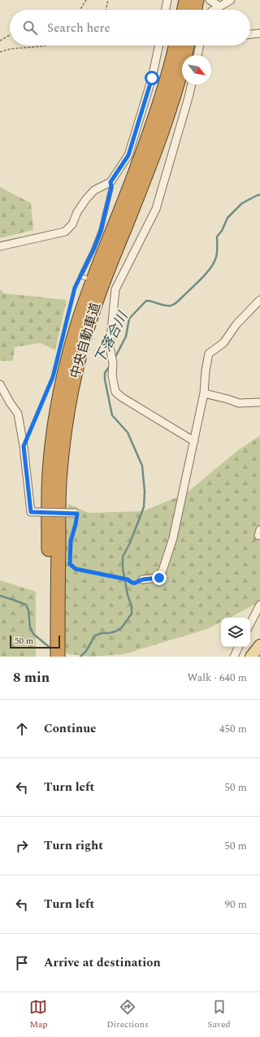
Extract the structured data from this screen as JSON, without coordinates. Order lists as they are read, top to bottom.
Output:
{
  "streets": {
    "highway": ["中央自動車道"]
  },
  "water": ["下落合川"],
  "scale_bar": "50 m",
  "north": "bottom right",
  "page": {
    "search": "Search here",
    "scale": "50 m",
    "heading": ["8 min", "Walk · 640 m"],
    "list": [
      ["Continue", "450 m"],
      ["Turn left", "50 m"],
      ["Turn right", "50 m"],
      ["Turn left", "90 m"],
      "Arrive at destination"
    ],
    "nav": ["Map", "Directions", "Saved"]
  }
}
